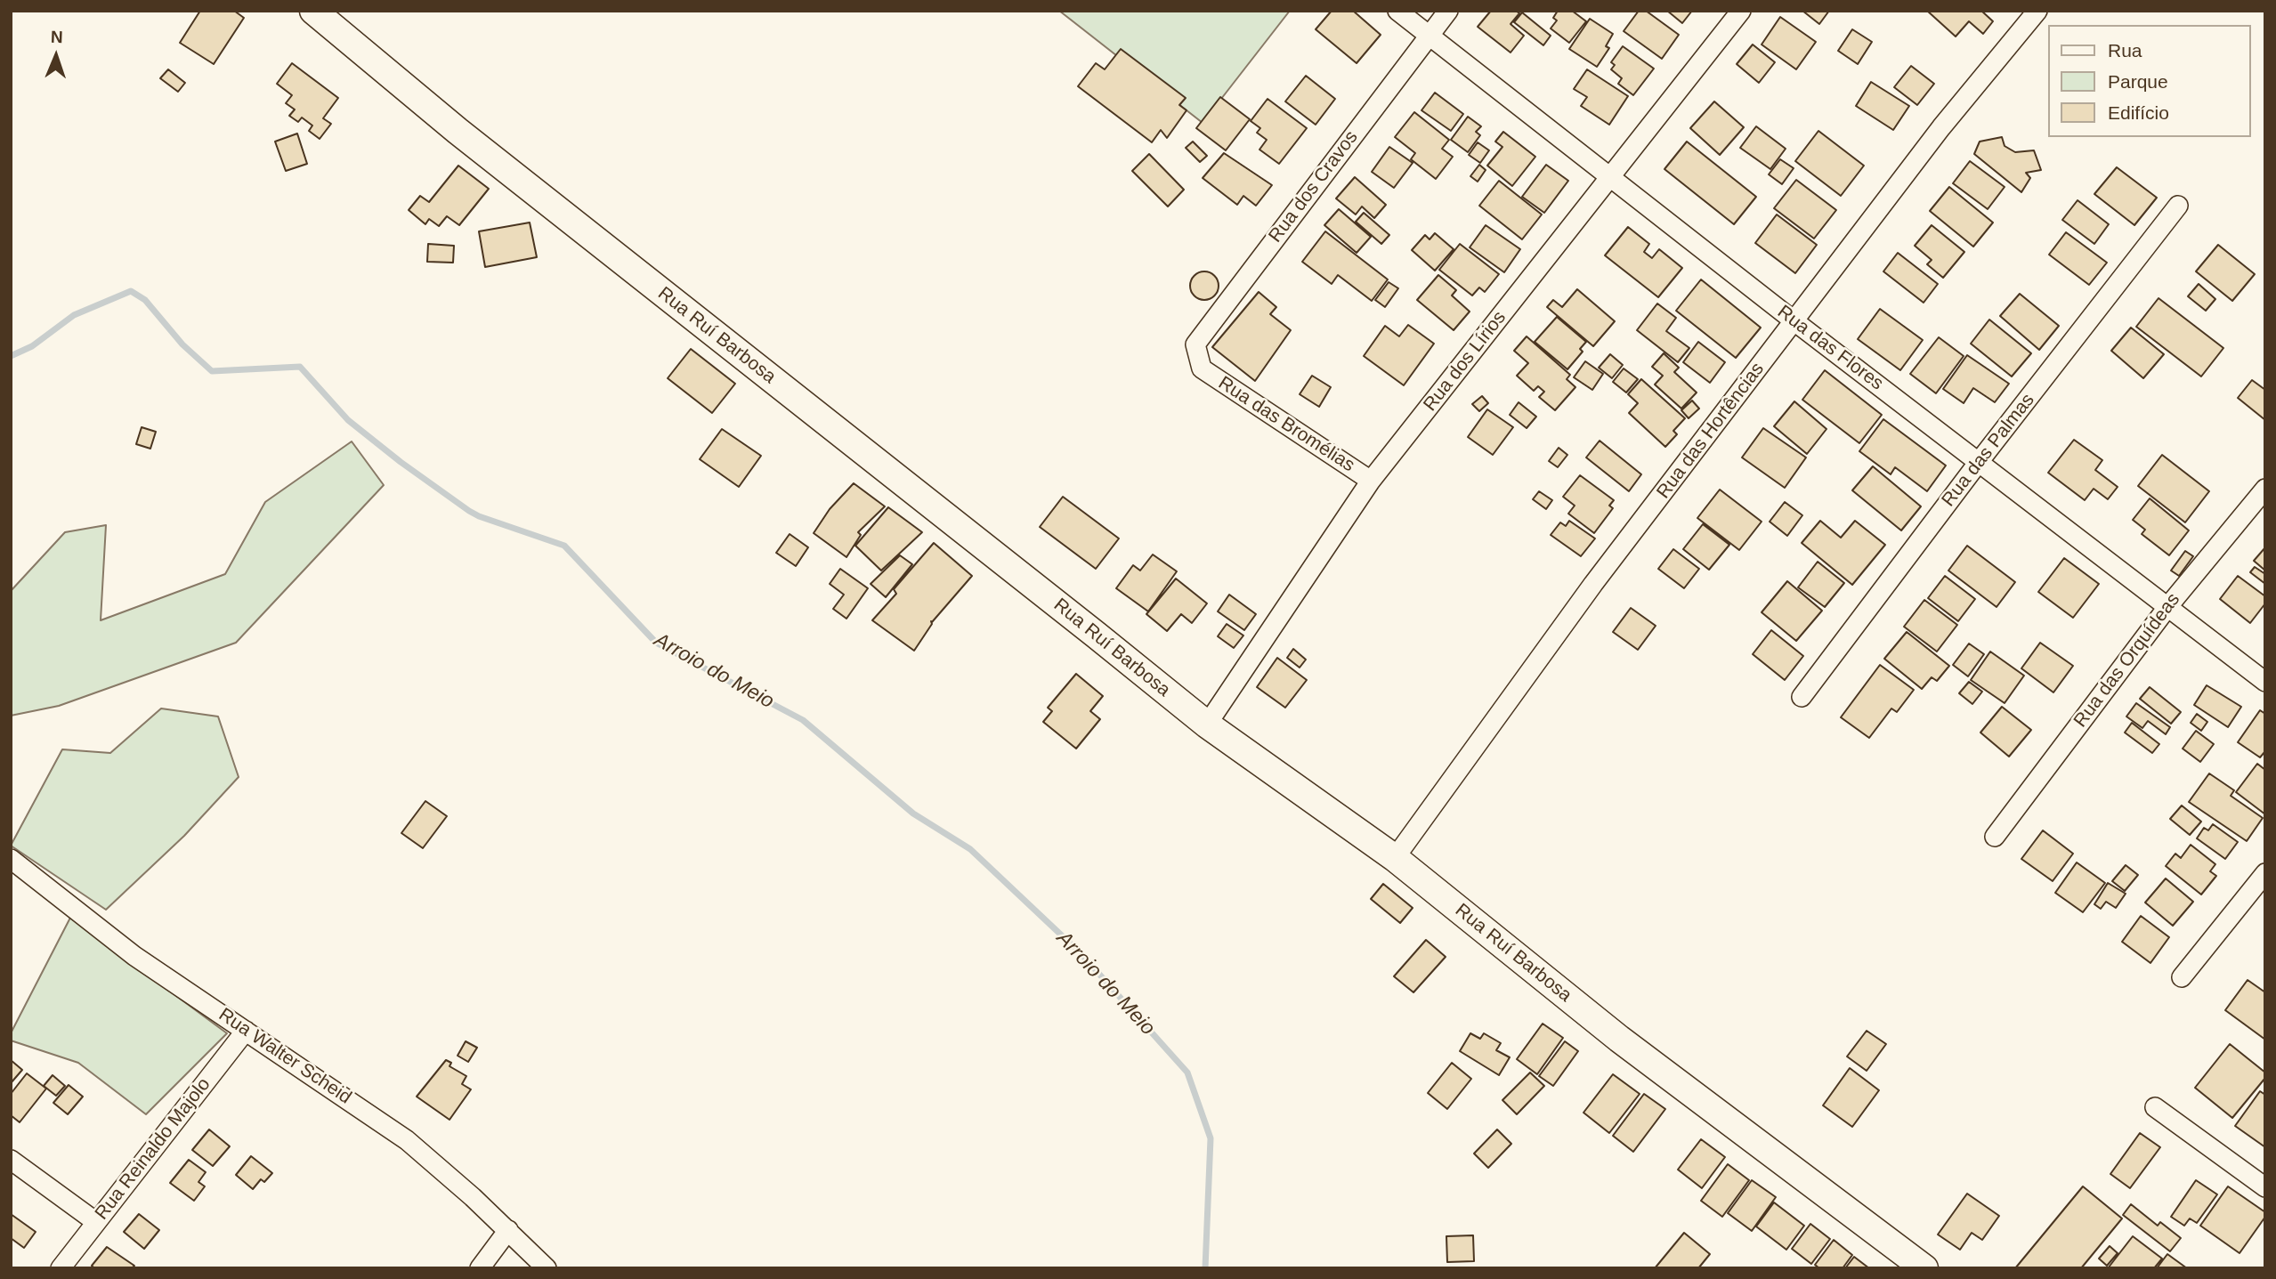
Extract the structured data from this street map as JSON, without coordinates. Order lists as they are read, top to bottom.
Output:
{
  "streets": {
    "main road": ["Rua Ruí Barbosa"],
    "street": [
      "Rua dos Cravos",
      "Rua das Flores",
      "Rua dos Lírios",
      "Rua das Bromélias",
      "Rua das Hortências",
      "Rua das Palmas",
      "Rua das Orquídeas",
      "Rua Walter Scheid",
      "Rua Reinaldo Majolo"
    ]
  },
  "crossings": [
    ["Rua dos Cravos", "Rua das Flores"],
    ["Rua dos Cravos", "Rua das Bromélias"],
    ["Rua Ruí Barbosa", "Rua dos Lírios"],
    ["Rua Ruí Barbosa", "Rua das Hortências"],
    ["Rua das Flores", "Rua dos Lírios"],
    ["Rua das Flores", "Rua das Hortências"],
    ["Rua das Flores", "Rua das Palmas"],
    ["Rua das Flores", "Rua das Orquídeas"],
    ["Rua dos Lírios", "Rua das Bromélias"],
    ["Rua Walter Scheid", "Rua Reinaldo Majolo"]
  ],
  "water": ["Arroio do Meio"],
  "legend": ["Rua", "Parque", "Edifício"],
  "north": "top"
}
